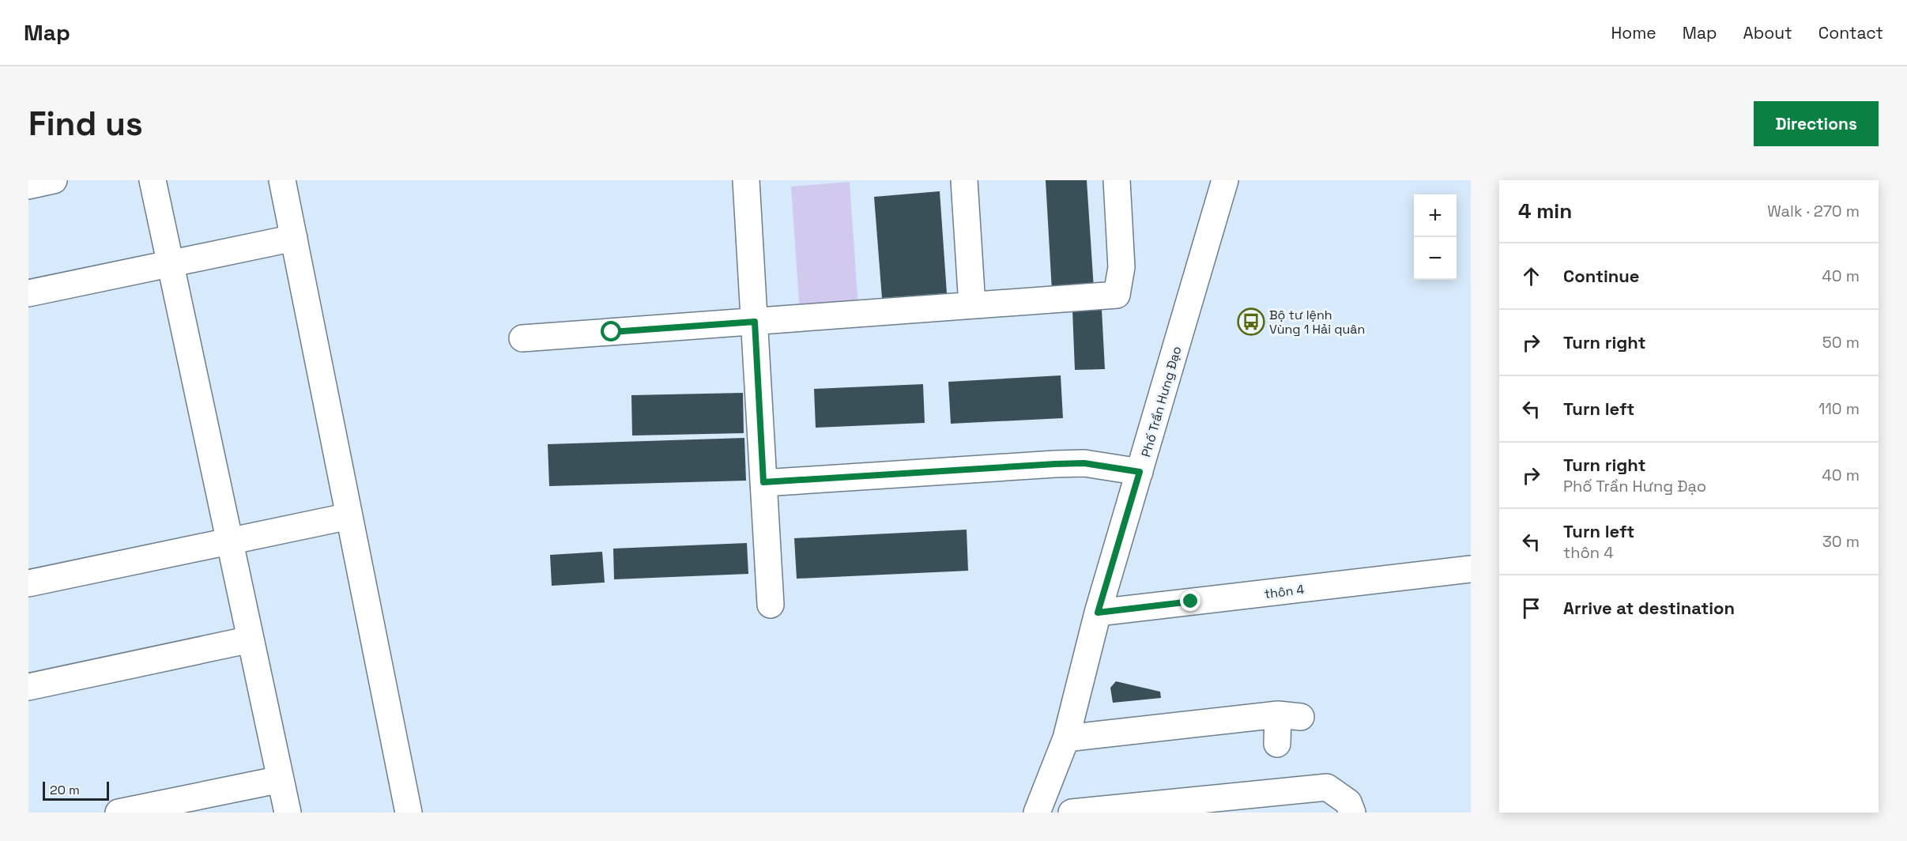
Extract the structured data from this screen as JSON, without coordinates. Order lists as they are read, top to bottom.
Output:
{
  "streets": {
    "street": ["Phố Trần Hưng Đạo", "thôn 4"]
  },
  "crossings": [
    ["Phố Trần Hưng Đạo", "thôn 4"]
  ],
  "places": {
    "bus stop": ["Bộ tư lệnh Vùng 1 Hải quân"]
  },
  "scale_bar": "20 m",
  "page": {
    "header": "Map",
    "nav": [
      "Home",
      "Map",
      "About",
      "Contact"
    ],
    "buttons": "Directions",
    "title": "Find us",
    "heading": ["4 min", "Walk · 270 m"],
    "map_buttons": ["+", "−"],
    "list": [
      ["Continue", "40 m"],
      ["Turn right", "50 m"],
      ["Turn left", "110 m"],
      ["Turn right", "Phố Trần Hưng Đạo", "40 m"],
      ["Turn left", "thôn 4", "30 m"],
      "Arrive at destination"
    ],
    "scale": "20 m"
  }
}
